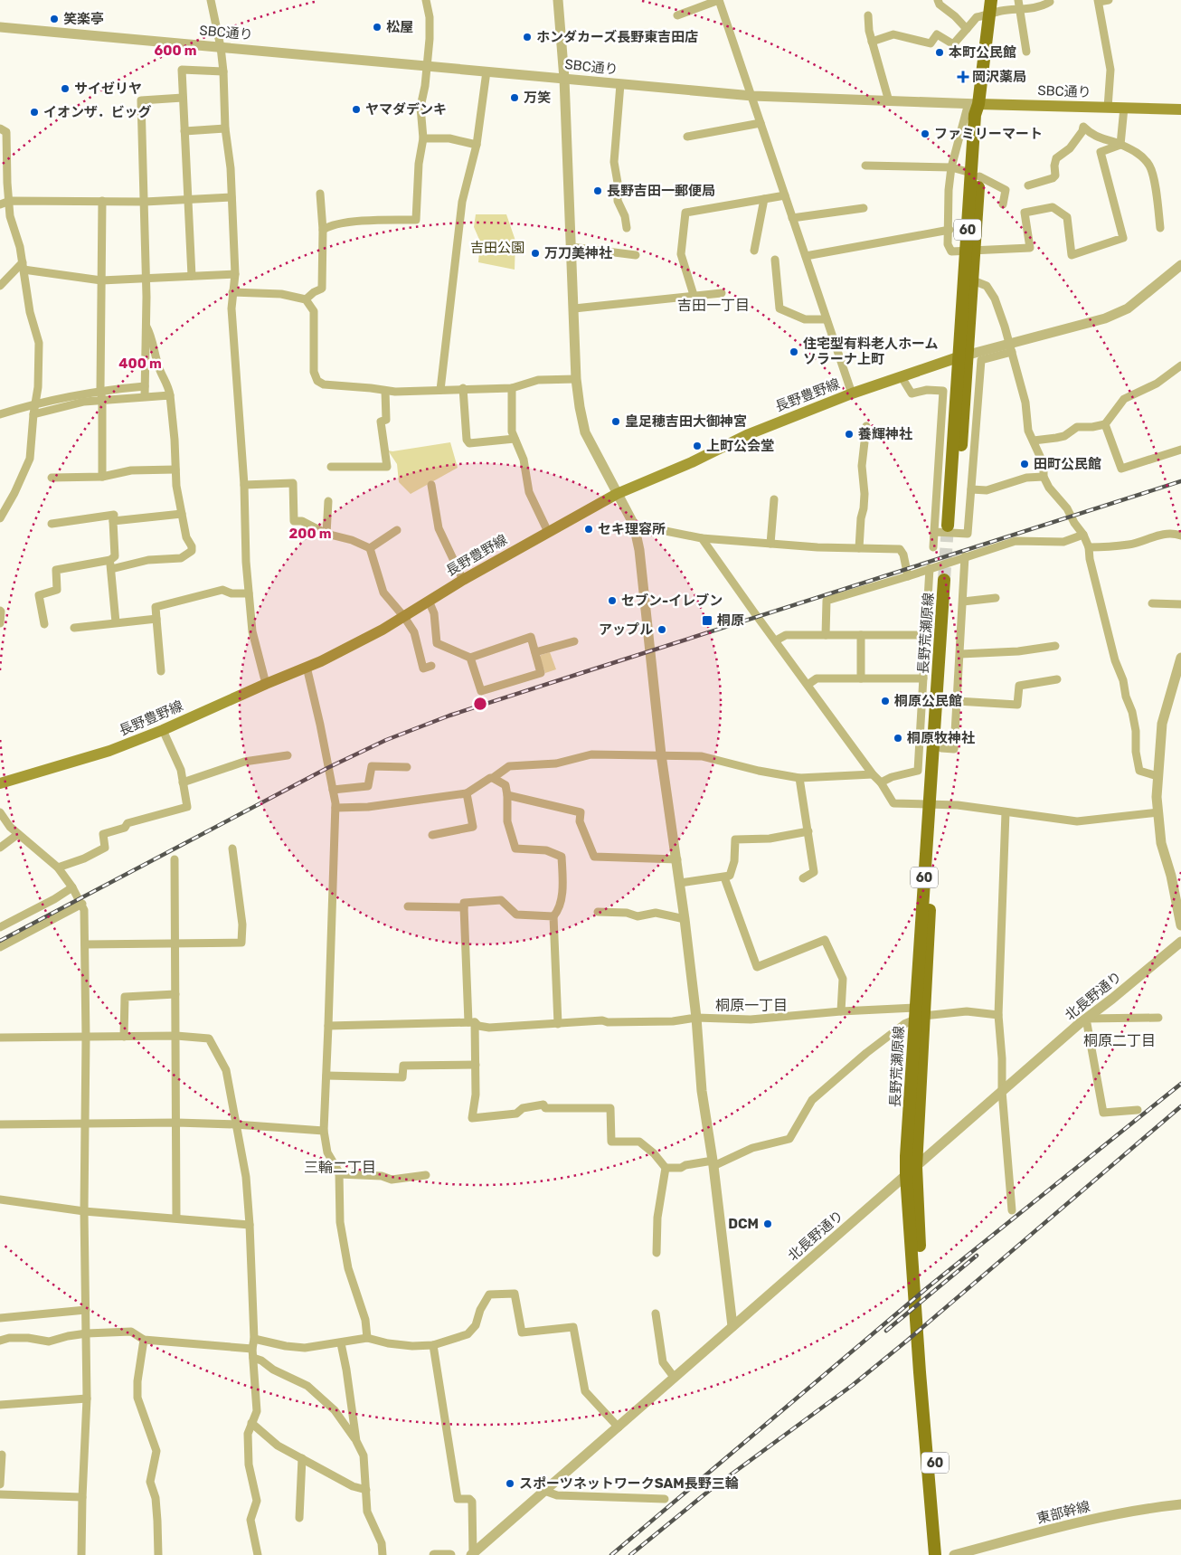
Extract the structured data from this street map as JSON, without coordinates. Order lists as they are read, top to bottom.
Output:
{
  "streets": {
    "main road": [
      "SBC通り",
      "60",
      "長野豊野線",
      "長野荒瀬原線"
    ],
    "street": ["北長野通り", "東部幹線"]
  },
  "crossings": [
    ["SBC通り", "60"],
    ["60", "長野豊野線"],
    ["長野荒瀬原線", "北長野通り"]
  ],
  "districts": [
    "吉田一丁目",
    "桐原一丁目",
    "桐原二丁目",
    "三輪二丁目"
  ],
  "parks": ["吉田公園"],
  "places": {
    "other": [
      "笑楽亭",
      "松屋",
      "ホンダカーズ長野東吉田店",
      "本町公民館",
      "サイゼリヤ",
      "万笑",
      "ヤマダデンキ",
      "イオンザ．ビッグ",
      "ファミリーマート",
      "長野吉田一郵便局",
      "万刀美神社",
      "住宅型有料老人ホーム ソラーナ上町",
      "皇足穂吉田大御神宮",
      "養輝神社",
      "上町公会堂",
      "田町公民館",
      "セキ理容所",
      "セブン-イレブン",
      "アップル",
      "桐原公民館",
      "桐原牧神社",
      "DCM",
      "スポーツネットワークSAM長野三輪"
    ],
    "health": ["岡沢薬局"],
    "transit": ["桐原"]
  },
  "rings": ["600 m", "400 m", "200 m"]
}
